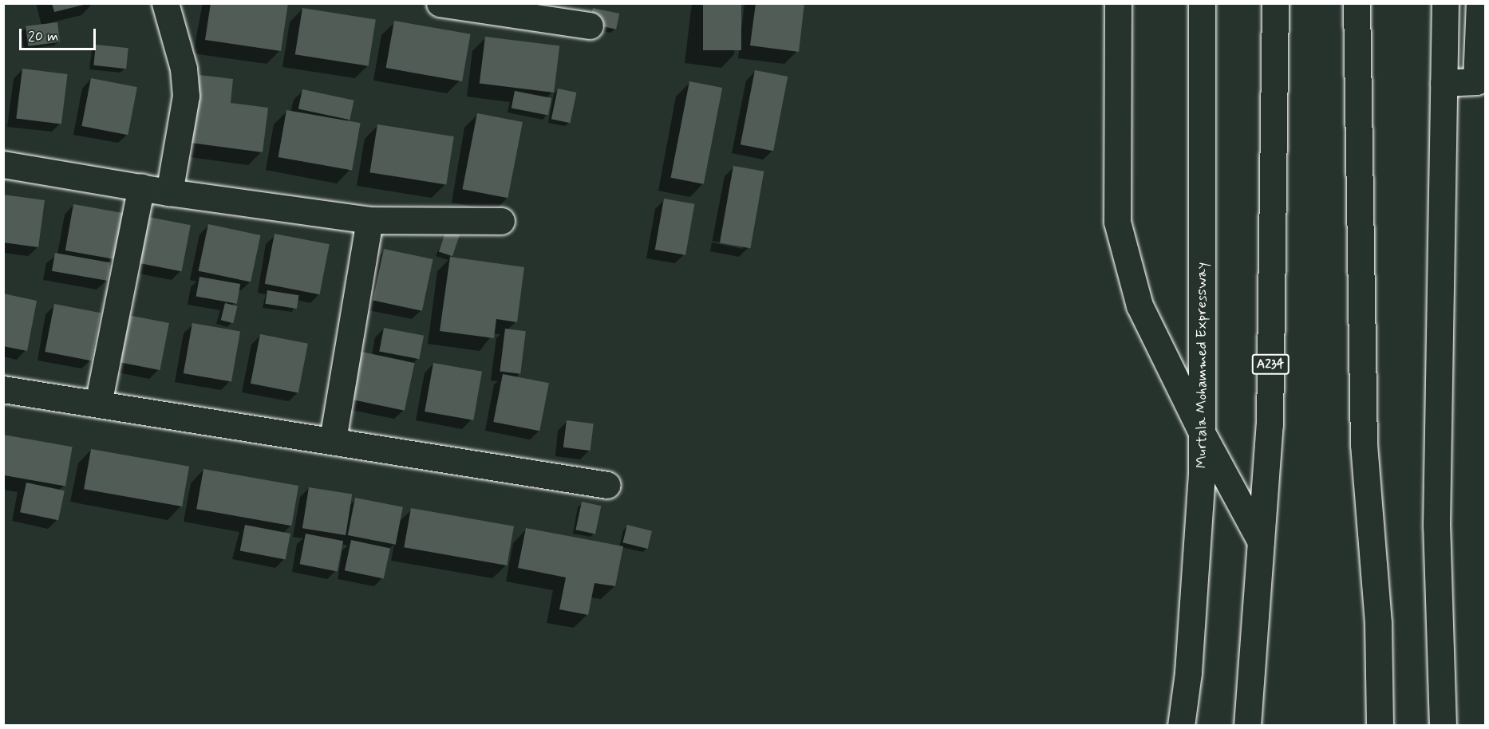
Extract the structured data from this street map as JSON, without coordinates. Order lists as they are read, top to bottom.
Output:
{
  "streets": {
    "main road": ["A234", "Murtala Mohammed Expressway"]
  },
  "scale_bar": "20 m"
}
